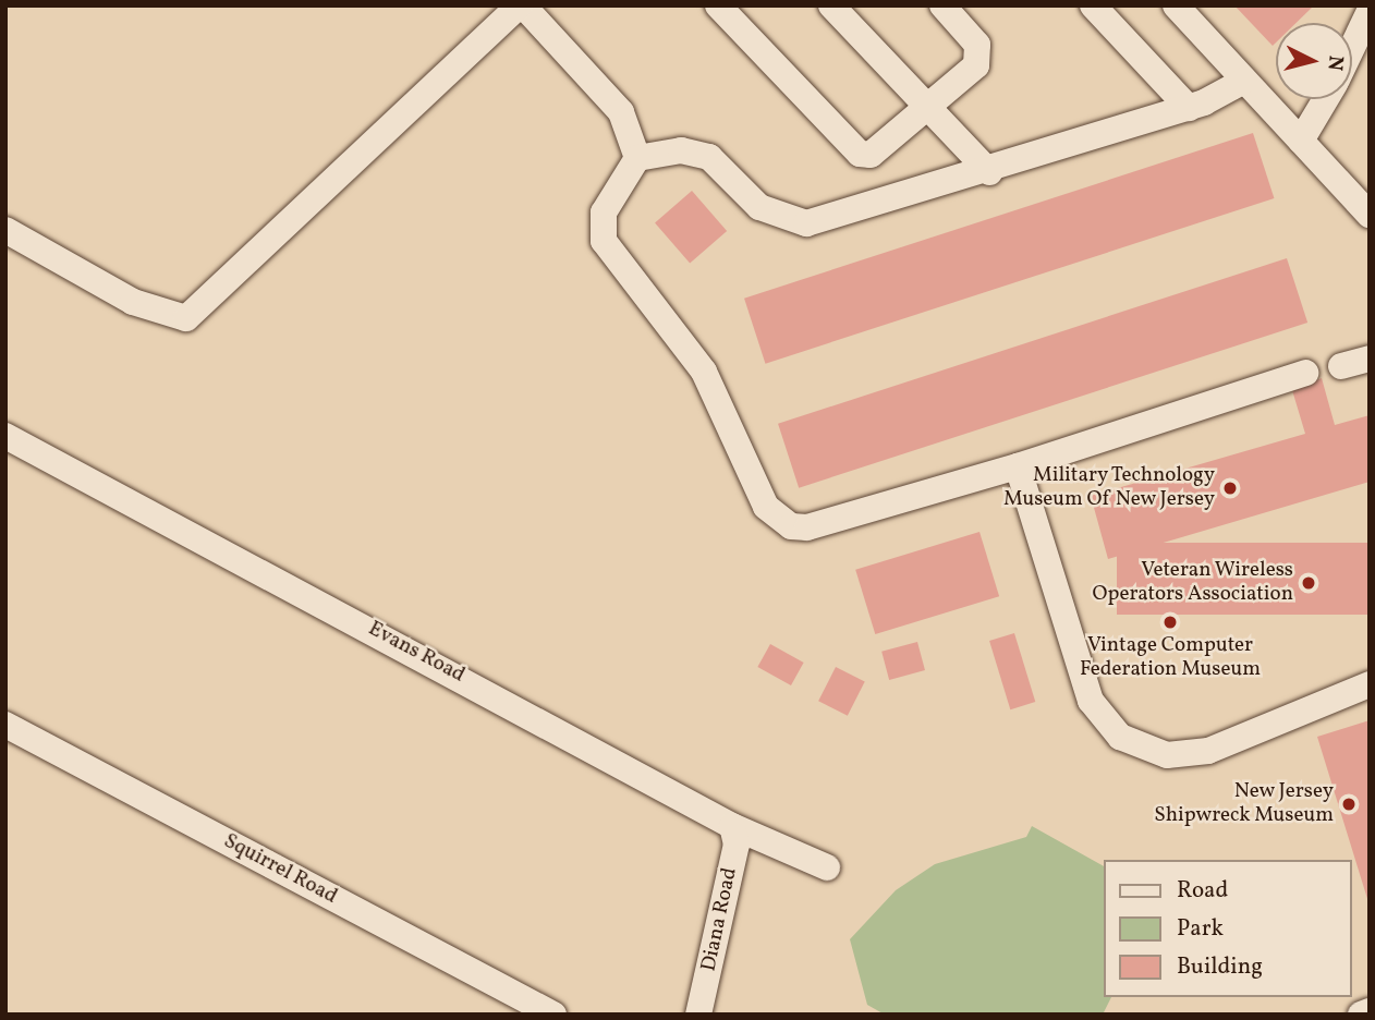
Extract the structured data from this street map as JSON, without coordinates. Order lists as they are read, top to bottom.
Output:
{
  "streets": {
    "street": ["Evans Road", "Squirrel Road", "Diana Road"]
  },
  "crossings": [
    ["Evans Road", "Diana Road"]
  ],
  "places": [
    "Military Technology Museum Of New Jersey",
    "Veteran Wireless Operators Association",
    "Vintage Computer Federation Museum",
    "New Jersey Shipwreck Museum"
  ],
  "legend": ["Road", "Park", "Building"],
  "north": "right"
}
